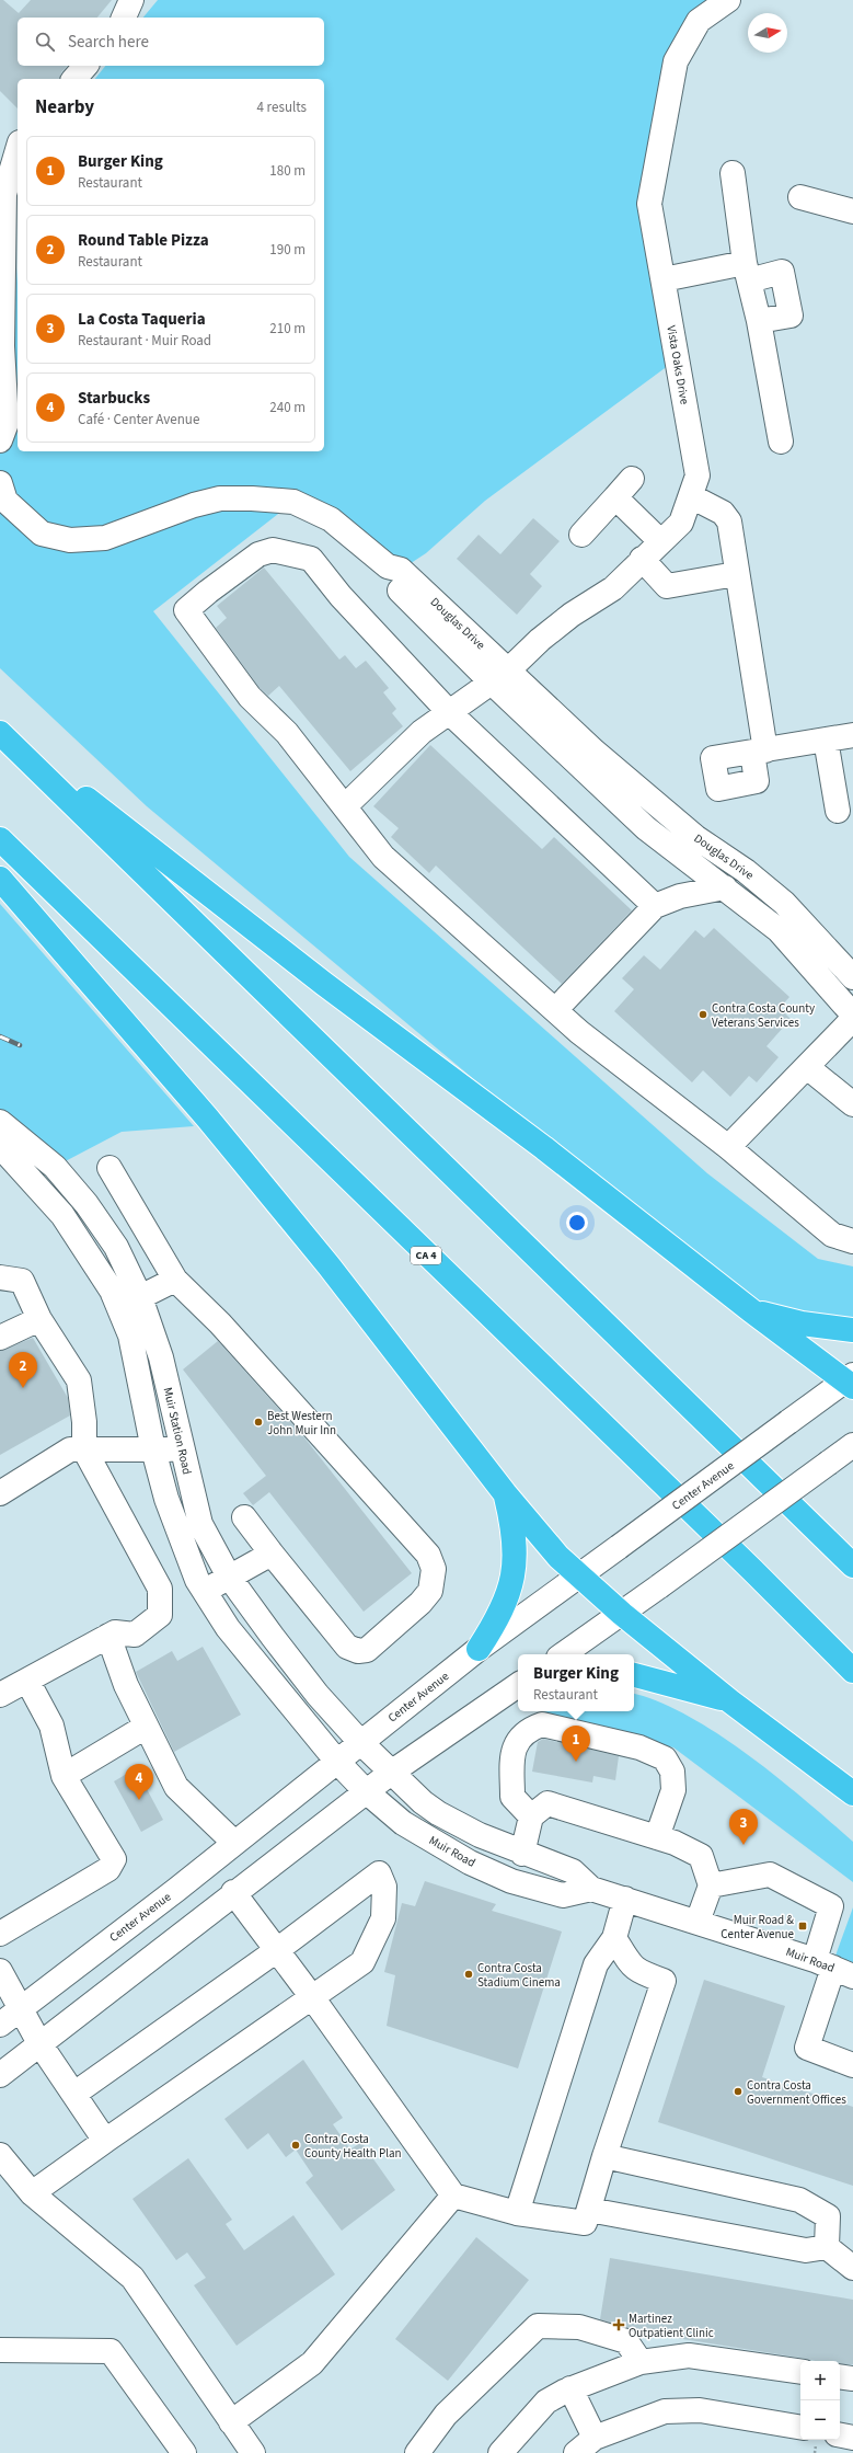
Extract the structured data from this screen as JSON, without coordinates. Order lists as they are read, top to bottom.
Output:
{
  "streets": {
    "highway": ["CA 4"],
    "street": [
      "Vista Oaks Drive",
      "Douglas Drive",
      "Muir Station Road",
      "Center Avenue",
      "Muir Road"
    ]
  },
  "crossings": [
    ["Vista Oaks Drive", "Douglas Drive"],
    ["Muir Station Road", "Center Avenue"],
    ["Muir Station Road", "Muir Road"],
    ["Center Avenue", "Muir Road"]
  ],
  "places": {
    "other": [
      "Contra Costa County Veterans Services",
      "Best Western John Muir Inn",
      "Contra Costa Stadium Cinema",
      "Contra Costa Government Offices",
      "Contra Costa County Health Plan"
    ],
    "transit": ["Muir Road & Center Avenue"],
    "health": ["Martinez Outpatient Clinic"]
  },
  "north": "right",
  "page": {
    "search": "Search here",
    "heading": ["Nearby", "4 results"],
    "list": [
      {
        "mark": "1",
        "name": "Burger King",
        "note": "Restaurant",
        "value": "180 m"
      },
      {
        "mark": "2",
        "name": "Round Table Pizza",
        "note": "Restaurant",
        "value": "190 m"
      },
      {
        "mark": "3",
        "name": "La Costa Taqueria",
        "note": "Restaurant · Muir Road",
        "value": "210 m"
      },
      {
        "mark": "4",
        "name": "Starbucks",
        "note": "Café · Center Avenue",
        "value": "240 m"
      }
    ],
    "pins": [
      "2",
      "1",
      "4",
      "3"
    ],
    "popup": ["Burger King", "Restaurant"],
    "map_buttons": ["+", "−"]
  }
}
